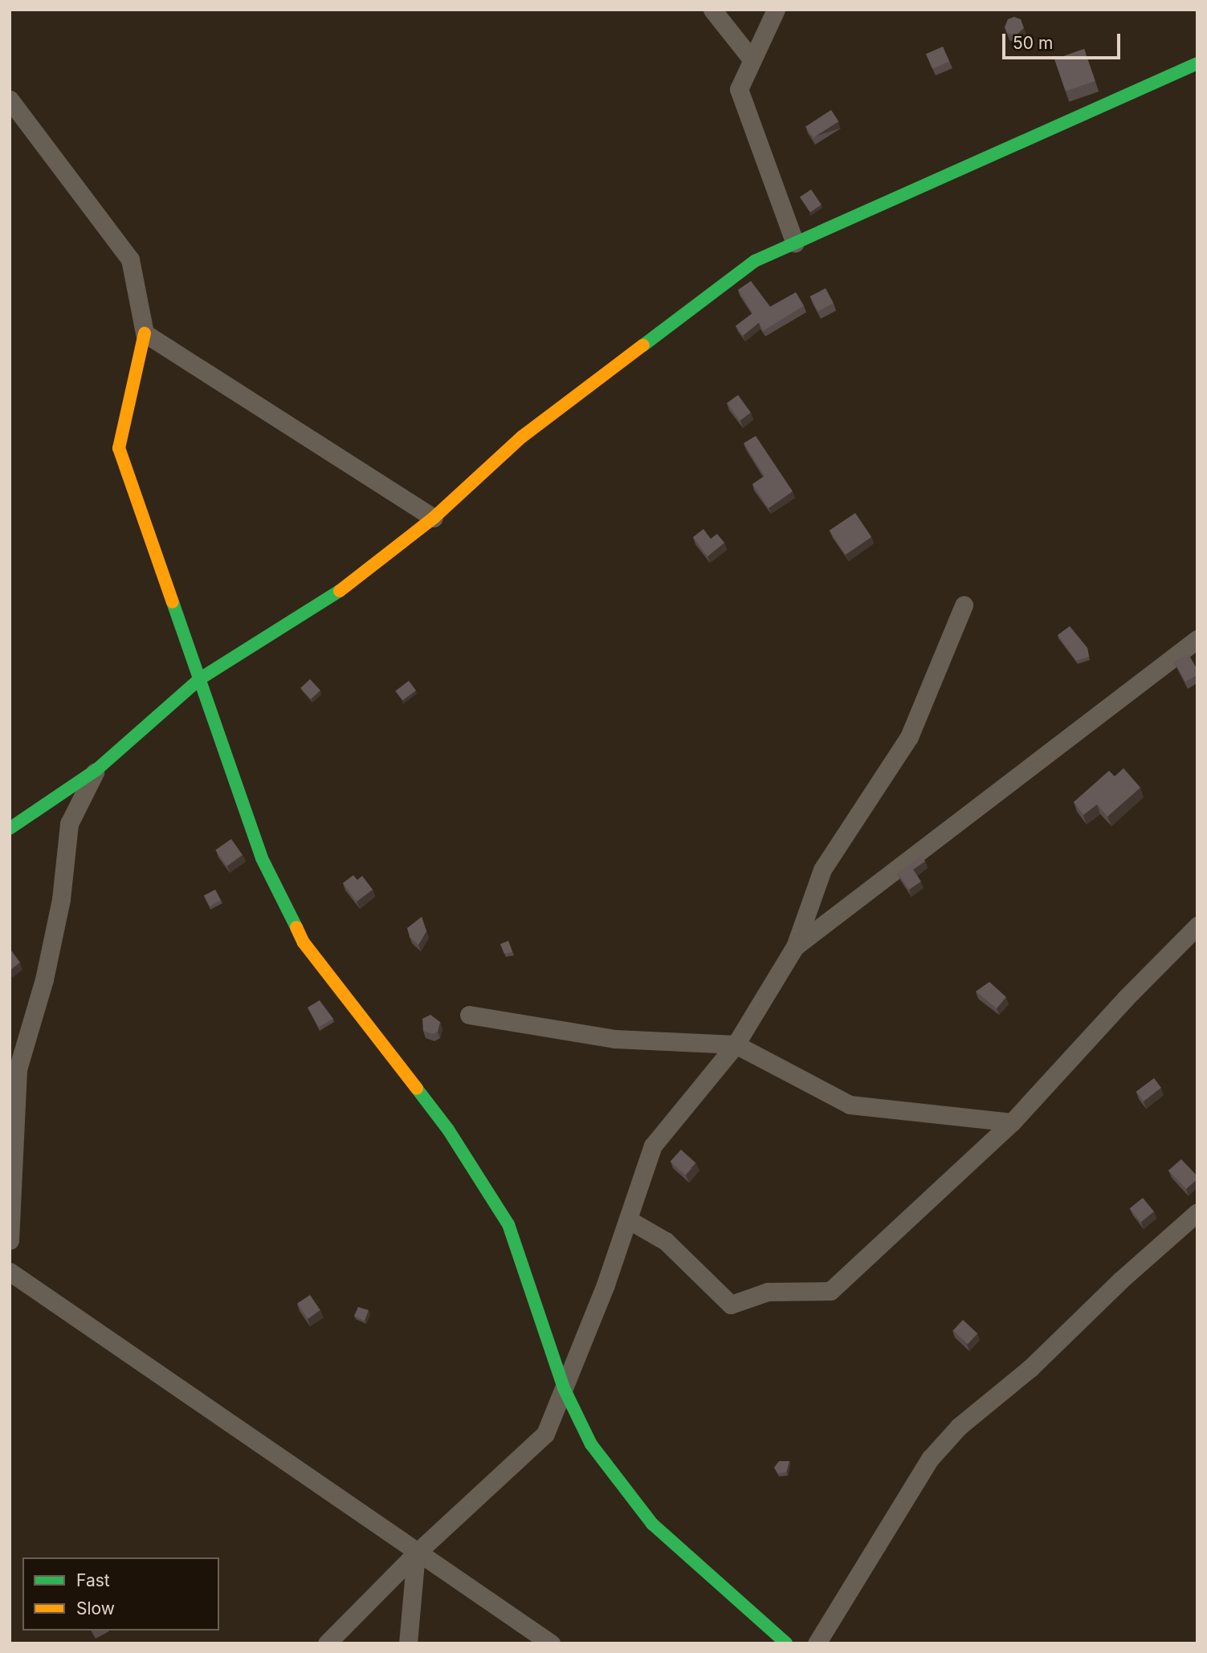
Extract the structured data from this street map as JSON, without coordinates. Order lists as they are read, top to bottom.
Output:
{
  "legend": ["Fast", "Slow"],
  "scale_bar": "50 m"
}
